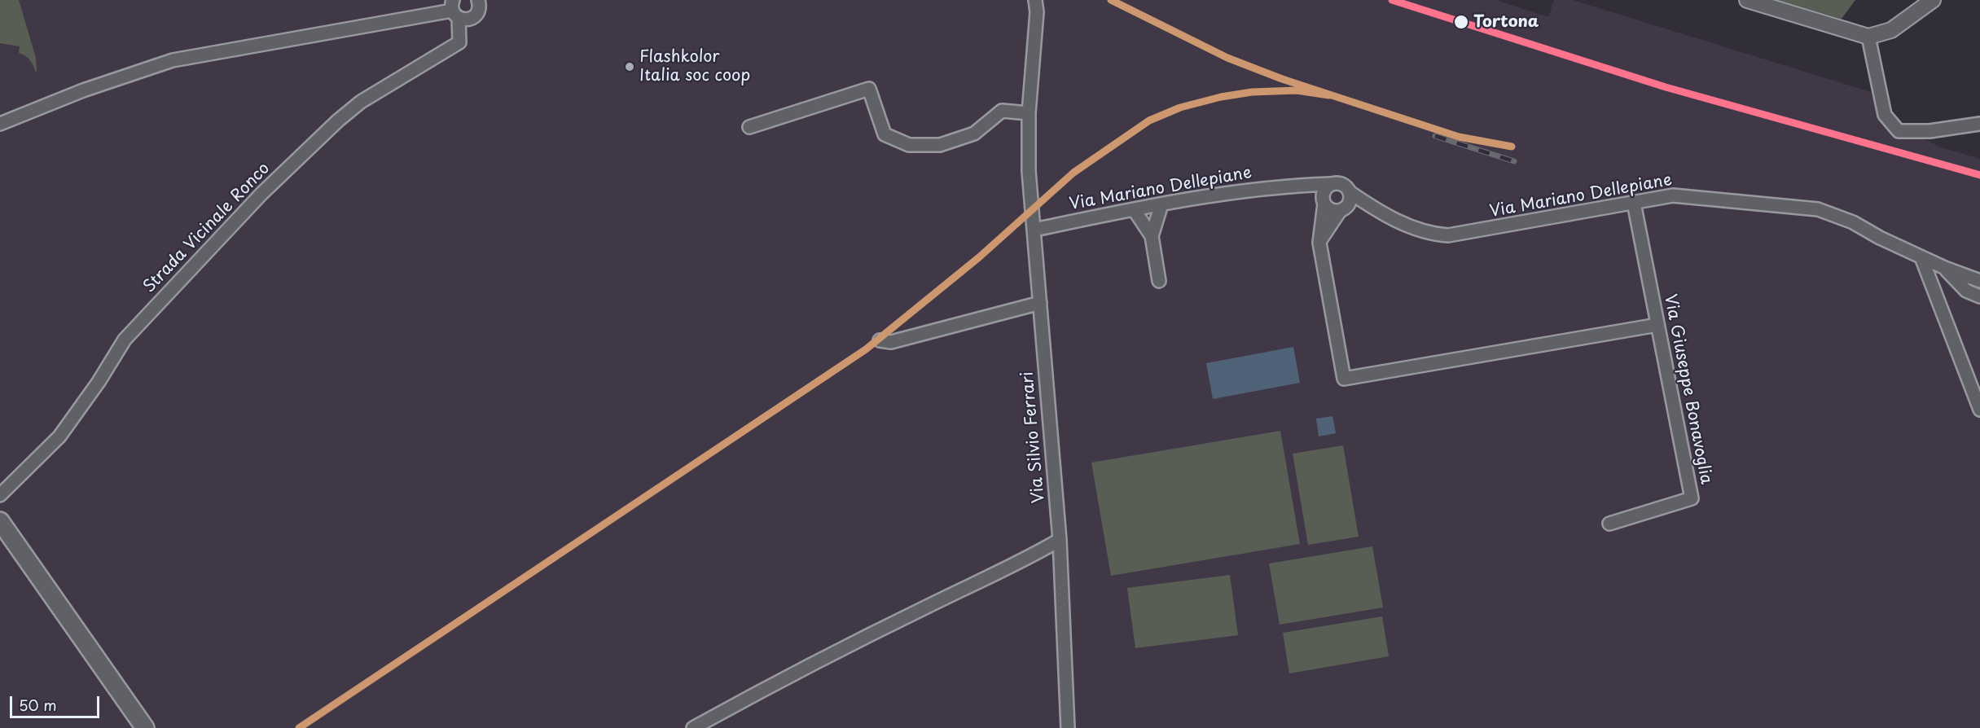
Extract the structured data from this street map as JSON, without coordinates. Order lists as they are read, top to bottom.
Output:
{
  "streets": {
    "street": [
      "Via Mariano Dellepiane",
      "Strada Vicinale Ronco",
      "Via Giuseppe Bonavoglia",
      "Via Silvio Ferrari"
    ]
  },
  "crossings": [
    ["Via Mariano Dellepiane", "Via Giuseppe Bonavoglia"],
    ["Via Mariano Dellepiane", "Via Silvio Ferrari"]
  ],
  "places": ["Tortona", "Flashkolor Italia soc coop"],
  "scale_bar": "50 m"
}
